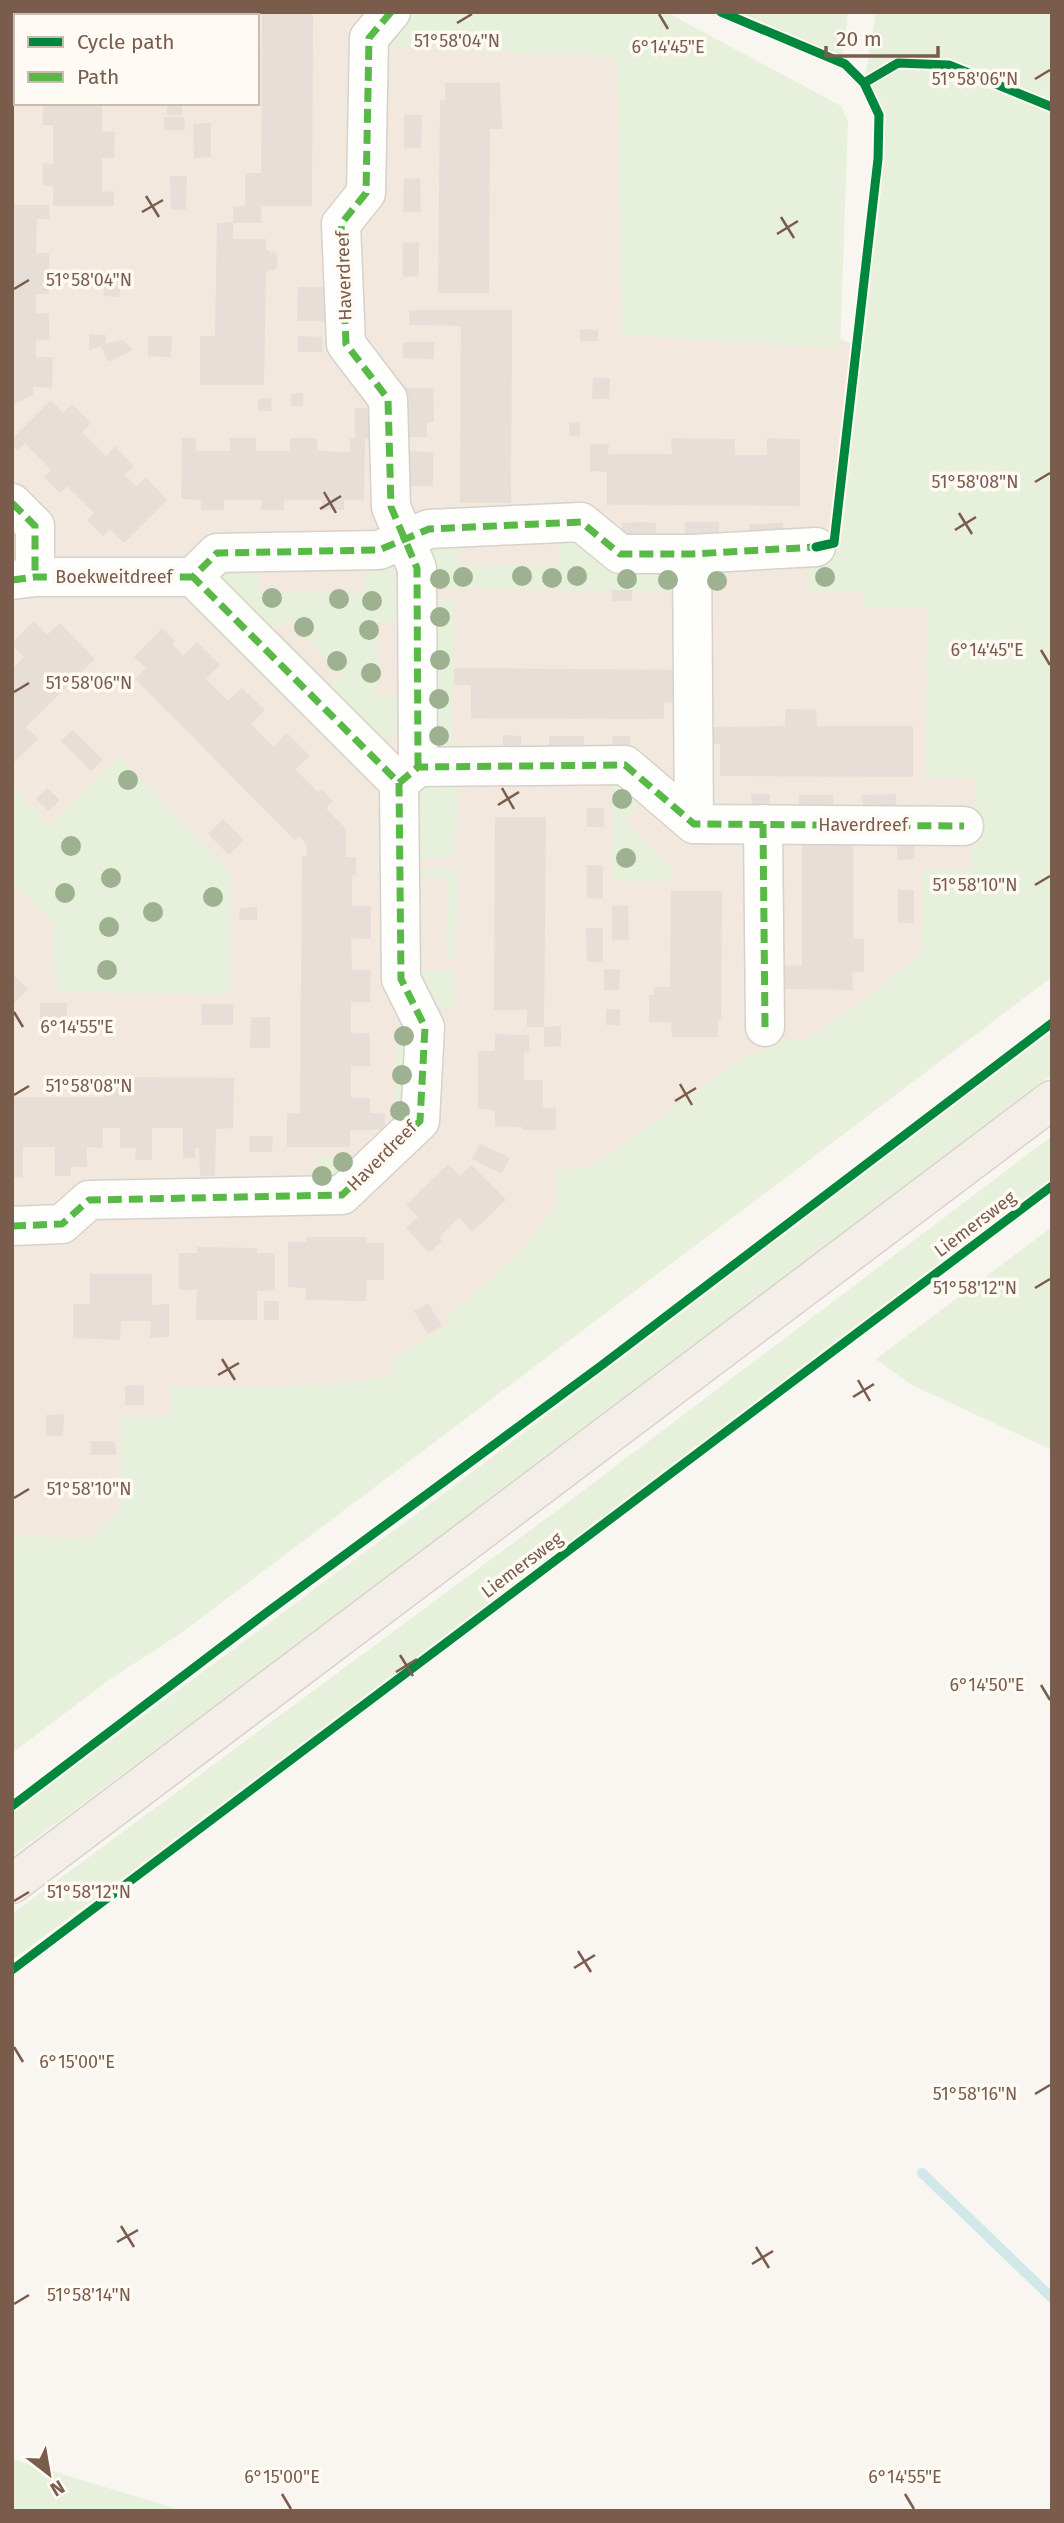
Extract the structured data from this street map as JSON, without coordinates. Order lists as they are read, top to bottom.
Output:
{
  "streets": {
    "street": ["Haverdreef", "Boekweitdreef"],
    "cycle path": ["Liemersweg"]
  },
  "legend": ["Cycle path", "Path"],
  "scale_bar": "20 m",
  "north": "bottom right",
  "coordinates": [
    "51°58'04\"N",
    "6°14'45\"E",
    "51°58'06\"N",
    "51°58'08\"N",
    "51°58'10\"N",
    "6°14'55\"E",
    "51°58'12\"N",
    "6°14'50\"E",
    "6°15'00\"E",
    "51°58'16\"N",
    "51°58'14\"N"
  ]
}
